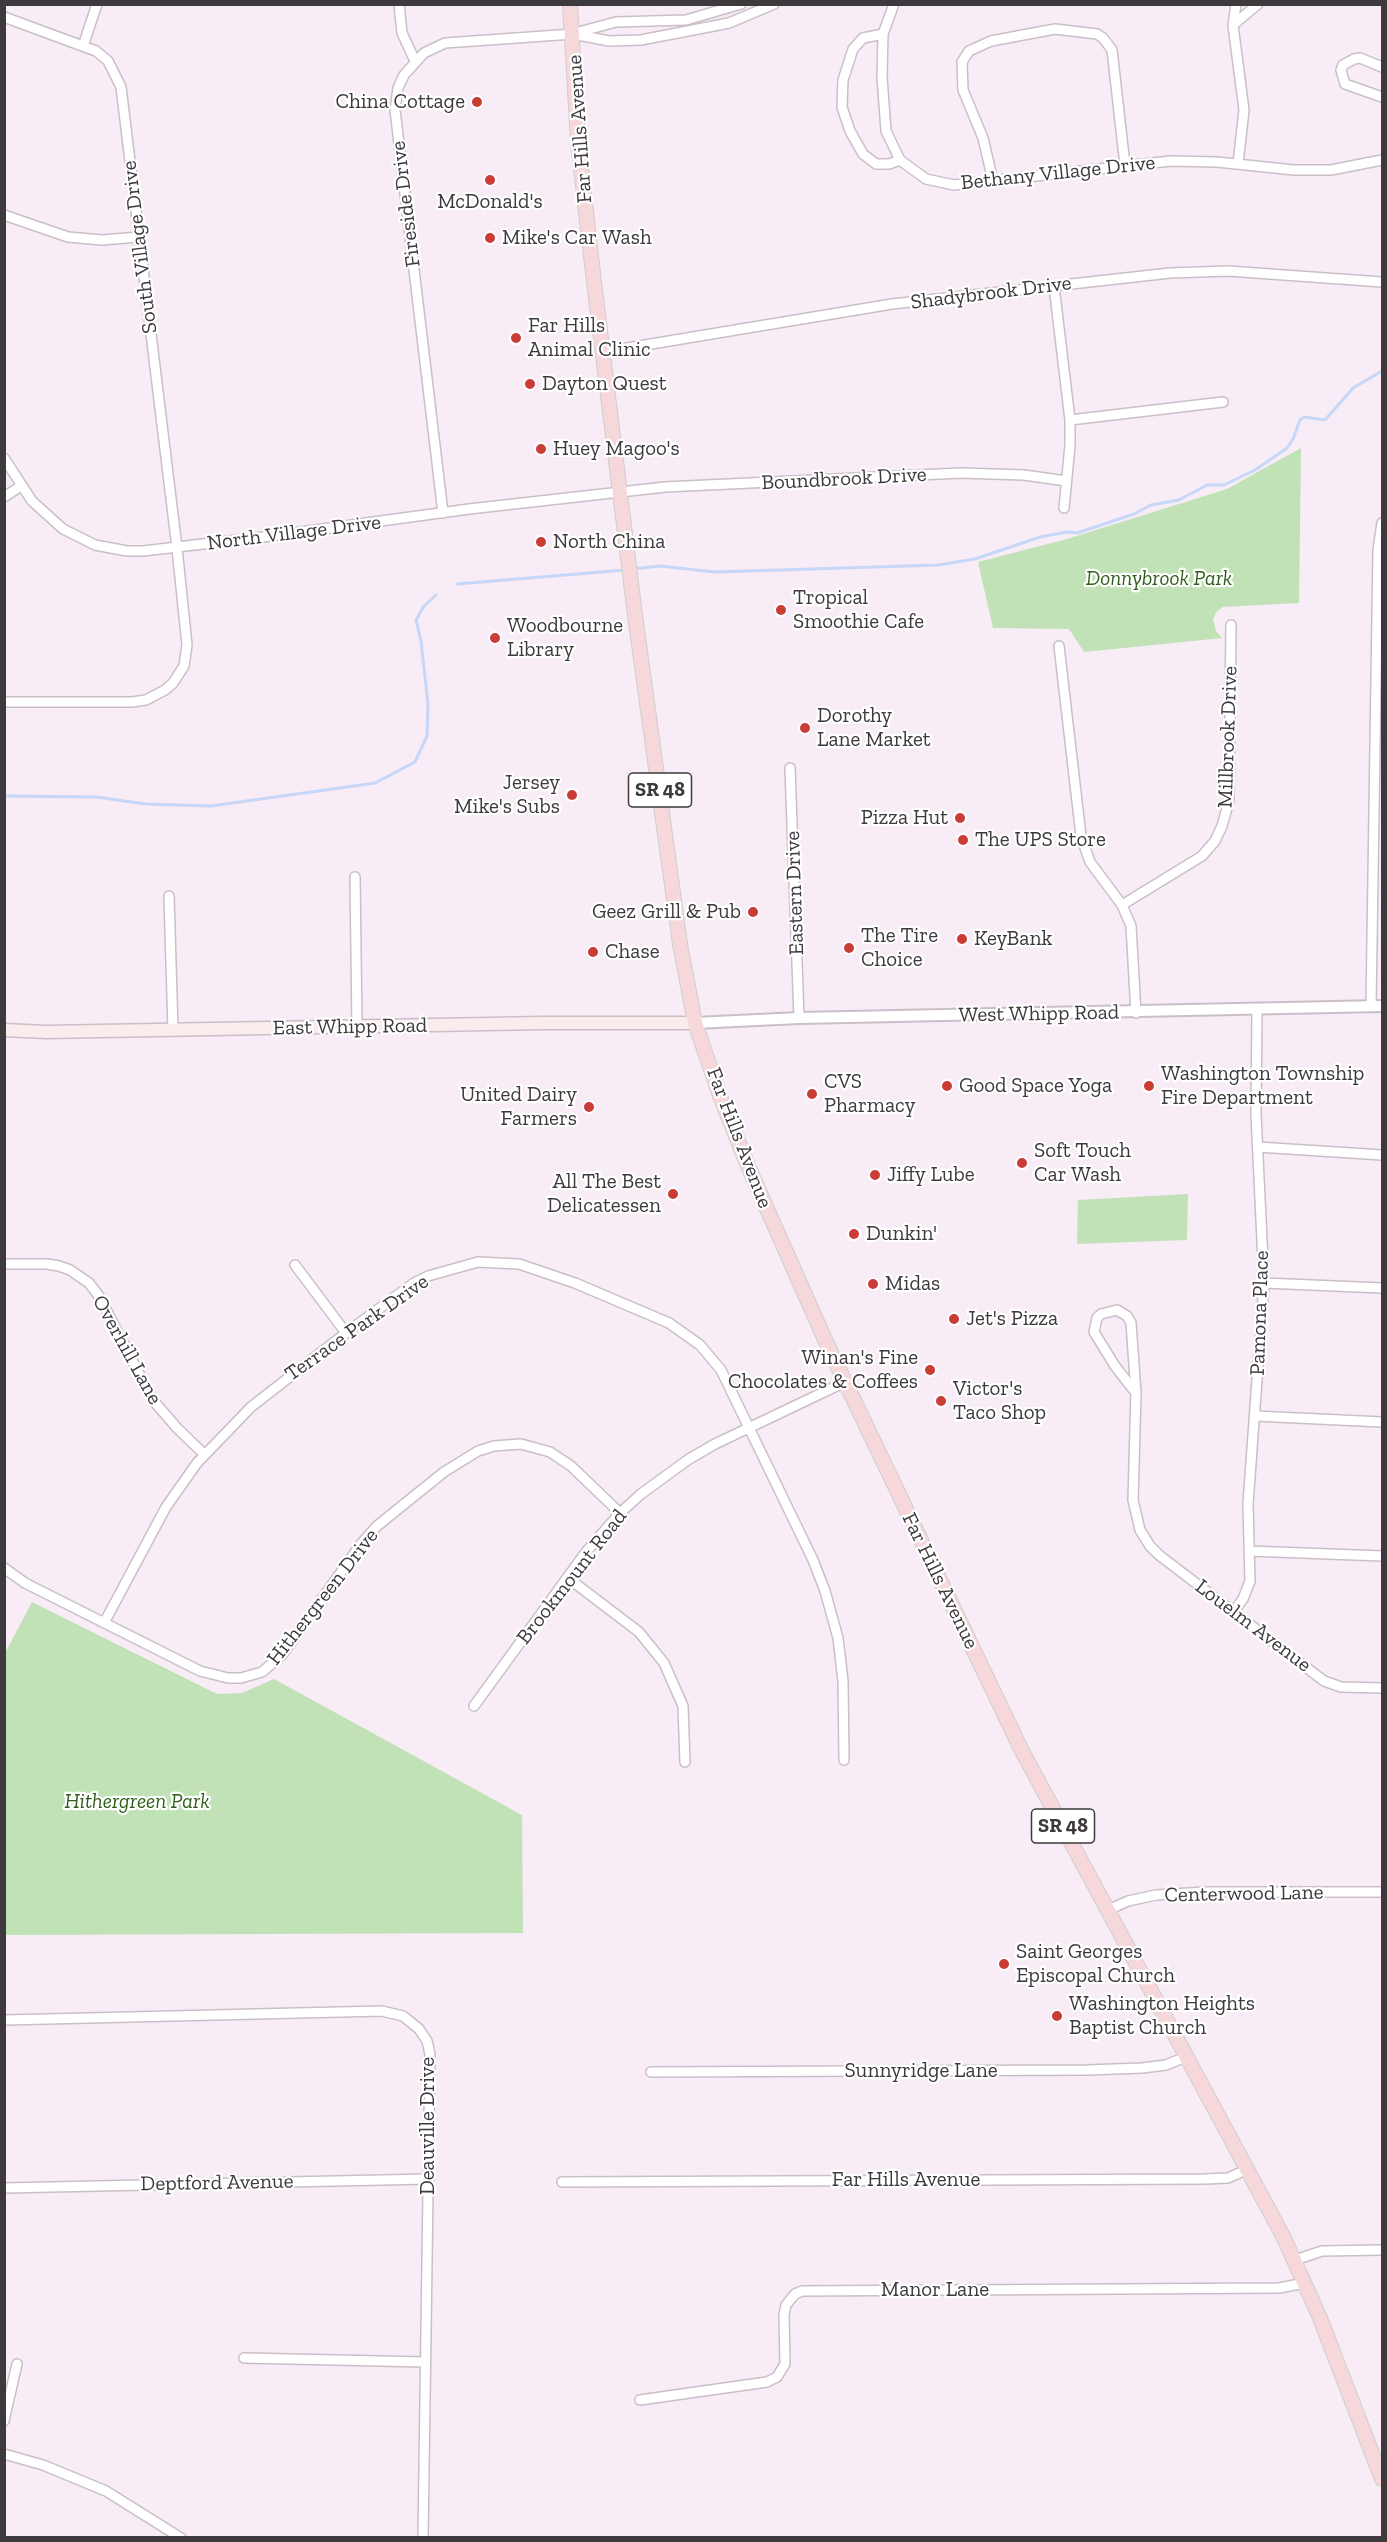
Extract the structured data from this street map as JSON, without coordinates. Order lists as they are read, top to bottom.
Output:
{
  "streets": {
    "main road": ["Far Hills Avenue", "SR 48", "East Whipp Road"],
    "street": [
      "Bethany Village Drive",
      "Fireside Drive",
      "South Village Drive",
      "Shadybrook Drive",
      "Boundbrook Drive",
      "North Village Drive",
      "Millbrook Drive",
      "Eastern Drive",
      "West Whipp Road",
      "Pamona Place",
      "Terrace Park Drive",
      "Overhill Lane",
      "Brookmount Road",
      "Hithergreen Drive",
      "Louelm Avenue",
      "Centerwood Lane",
      "Sunnyridge Lane",
      "Deauville Drive",
      "Deptford Avenue",
      "Manor Lane"
    ]
  },
  "crossings": [
    ["Far Hills Avenue", "Fireside Drive"],
    ["Far Hills Avenue", "Shadybrook Drive"],
    ["Far Hills Avenue", "Boundbrook Drive"],
    ["Far Hills Avenue", "North Village Drive"],
    ["Far Hills Avenue", "West Whipp Road"],
    ["Far Hills Avenue", "East Whipp Road"],
    ["Far Hills Avenue", "Brookmount Road"],
    ["Far Hills Avenue", "Centerwood Lane"],
    ["Far Hills Avenue", "Sunnyridge Lane"],
    ["Far Hills Avenue", "Manor Lane"],
    ["Fireside Drive", "North Village Drive"],
    ["South Village Drive", "North Village Drive"],
    ["Boundbrook Drive", "North Village Drive"],
    ["Eastern Drive", "West Whipp Road"],
    ["West Whipp Road", "East Whipp Road"],
    ["West Whipp Road", "Pamona Place"],
    ["Pamona Place", "Louelm Avenue"],
    ["Terrace Park Drive", "Overhill Lane"],
    ["Terrace Park Drive", "Brookmount Road"],
    ["Terrace Park Drive", "Hithergreen Drive"],
    ["Brookmount Road", "Hithergreen Drive"],
    ["Deauville Drive", "Deptford Avenue"]
  ],
  "parks": ["Donnybrook Park", "Hithergreen Park"],
  "places": [
    "China Cottage",
    "McDonald's",
    "Mike's Car Wash",
    "Far Hills Animal Clinic",
    "Dayton Quest",
    "Huey Magoo's",
    "North China",
    "Tropical Smoothie Cafe",
    "Woodbourne Library",
    "Dorothy Lane Market",
    "Jersey Mike's Subs",
    "Pizza Hut",
    "The UPS Store",
    "Geez Grill & Pub",
    "KeyBank",
    "The Tire Choice",
    "Chase",
    "Good Space Yoga",
    "Washington Township Fire Department",
    "CVS Pharmacy",
    "United Dairy Farmers",
    "Soft Touch Car Wash",
    "Jiffy Lube",
    "All The Best Delicatessen",
    "Dunkin'",
    "Midas",
    "Jet's Pizza",
    "Winan's Fine Chocolates & Coffees",
    "Victor's Taco Shop",
    "Saint Georges Episcopal Church",
    "Washington Heights Baptist Church"
  ]
}
